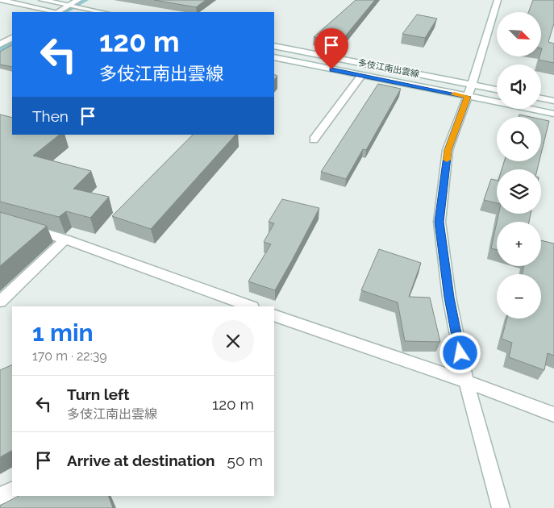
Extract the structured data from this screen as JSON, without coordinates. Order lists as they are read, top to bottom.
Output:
{
  "streets": {
    "street": ["多伎江南出雲線"]
  },
  "north": "bottom right",
  "page": {
    "map_buttons": ["+", "−"],
    "turn": ["120 m", "多伎江南出雲線"],
    "then": "Then",
    "heading": ["1 min", "170 m · 22:39"],
    "list": [
      {
        "name": "Turn left",
        "note": "多伎江南出雲線",
        "value": "120 m"
      },
      {
        "name": "Arrive at destination",
        "value": "50 m"
      }
    ]
  }
}
